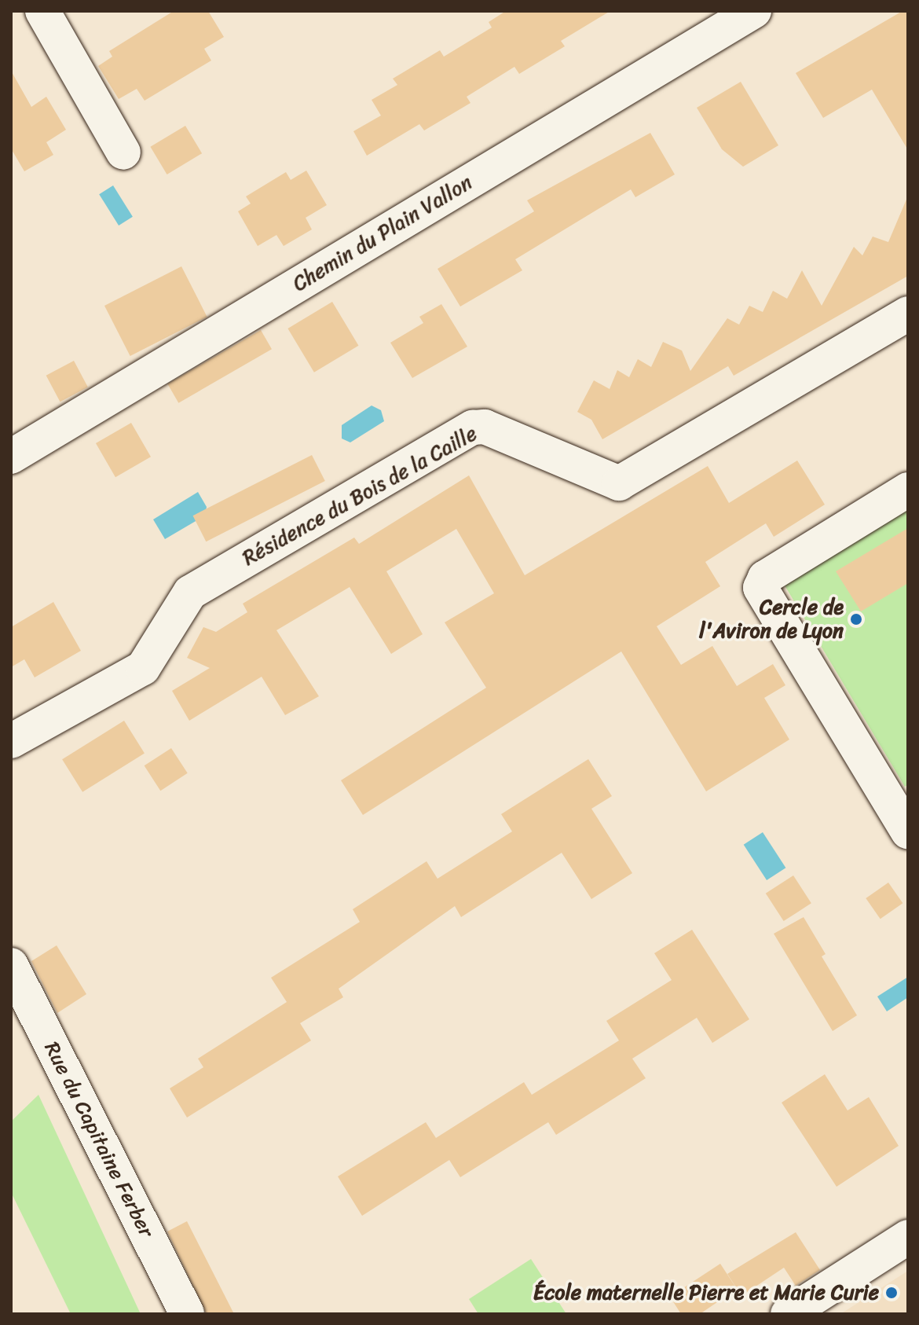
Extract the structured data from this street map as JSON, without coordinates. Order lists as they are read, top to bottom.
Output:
{
  "streets": {
    "street": ["Chemin du Plain Vallon", "Résidence du Bois de la Caille", "Rue du Capitaine Ferber"]
  },
  "places": ["Cercle de l'Aviron de Lyon", "École maternelle Pierre et Marie Curie"]
}
